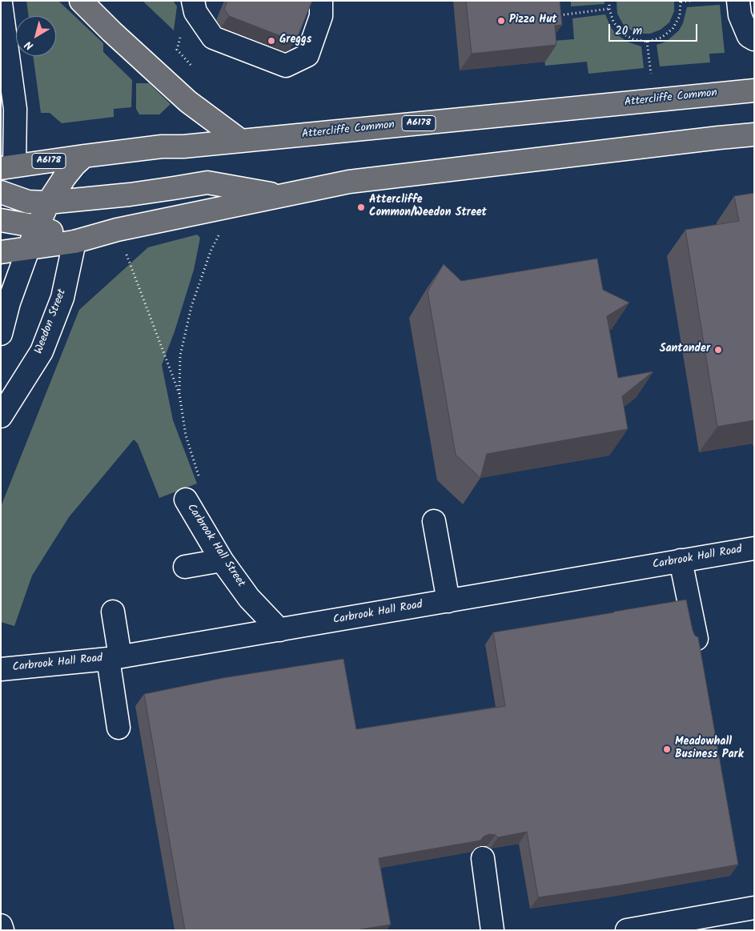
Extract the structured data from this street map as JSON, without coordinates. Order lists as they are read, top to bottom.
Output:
{
  "streets": {
    "main road": ["Attercliffe Common", "A6178"],
    "street": ["Weedon Street", "Carbrook Hall Street", "Carbrook Hall Road"]
  },
  "crossings": [
    ["Carbrook Hall Street", "Carbrook Hall Road"]
  ],
  "places": [
    "Pizza Hut",
    "Greggs",
    "Attercliffe Common/Weedon Street",
    "Santander",
    "Meadowhall Business Park"
  ],
  "scale_bar": "20 m",
  "north": "bottom left"
}
